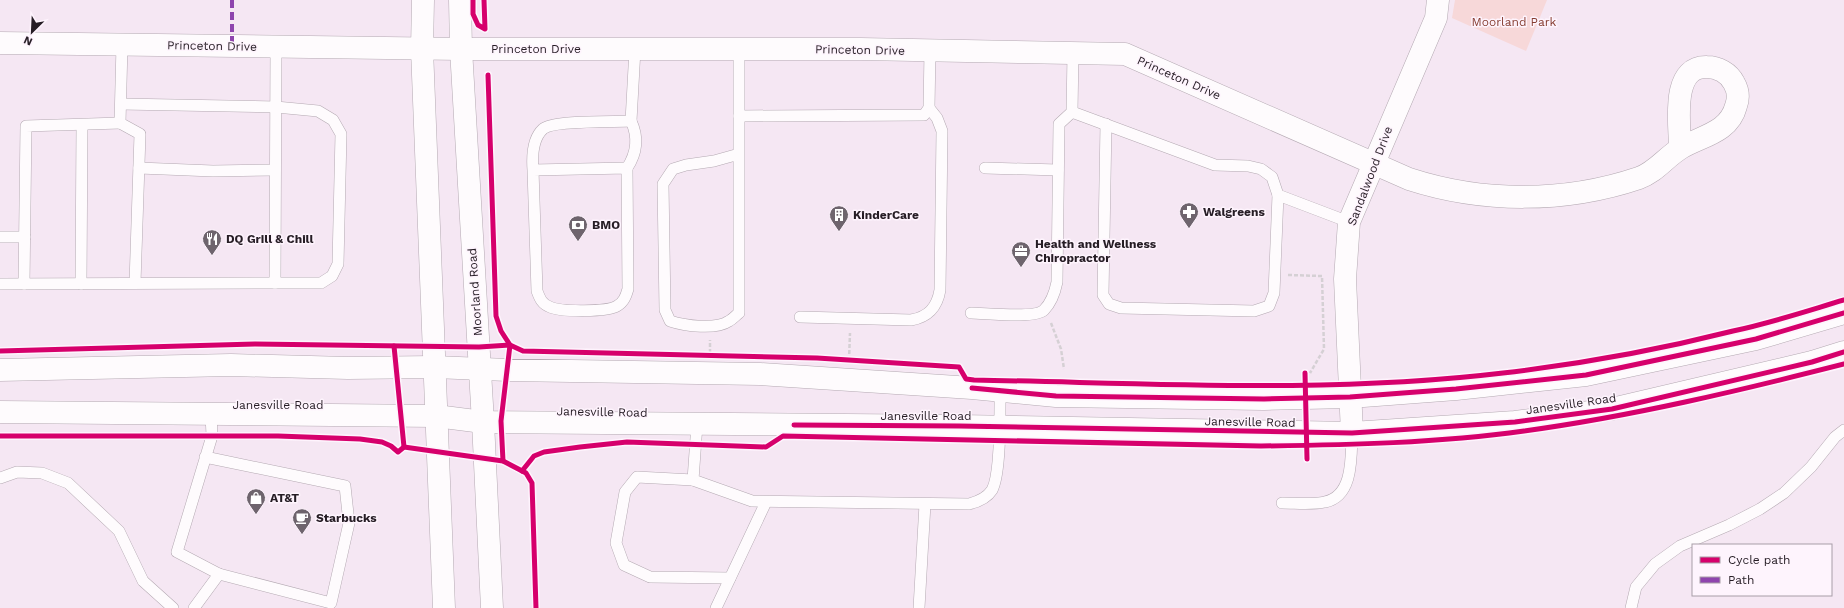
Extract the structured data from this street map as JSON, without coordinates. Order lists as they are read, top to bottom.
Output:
{
  "streets": {
    "main road": [
      "Princeton Drive",
      "Sandalwood Drive",
      "Moorland Road",
      "Janesville Road"
    ]
  },
  "crossings": [
    ["Princeton Drive", "Sandalwood Drive"],
    ["Princeton Drive", "Moorland Road"],
    ["Sandalwood Drive", "Janesville Road"],
    ["Moorland Road", "Janesville Road"]
  ],
  "parks": ["Moorland Park"],
  "places": {
    "pharmacy": ["Walgreens"],
    "building": ["KinderCare"],
    "bank": ["BMO"],
    "restaurant": ["DQ Grill & Chill"],
    "office": ["Health and Wellness Chiropractor"],
    "shop": ["AT&T"],
    "cafe": ["Starbucks"]
  },
  "legend": ["Cycle path", "Path"],
  "north": "bottom left"
}
